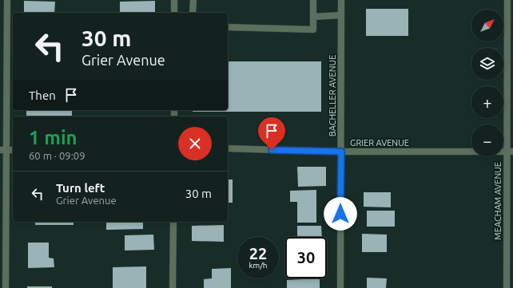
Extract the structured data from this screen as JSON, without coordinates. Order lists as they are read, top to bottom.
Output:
{
  "streets": {
    "street": ["BACHELLER AVENUE", "GRIER AVENUE", "MEACHAM AVENUE"]
  },
  "crossings": [
    ["BACHELLER AVENUE", "GRIER AVENUE"],
    ["GRIER AVENUE", "MEACHAM AVENUE"]
  ],
  "north": "top right",
  "page": {
    "map_buttons": ["+", "−"],
    "turn": ["30 m", "Grier Avenue"],
    "then": "Then",
    "heading": ["1 min", "60 m · 09:09"],
    "list": [
      {
        "name": "Turn left",
        "note": "Grier Avenue",
        "value": "30 m"
      }
    ],
    "speed": "22 km/h",
    "limit": "30"
  }
}
